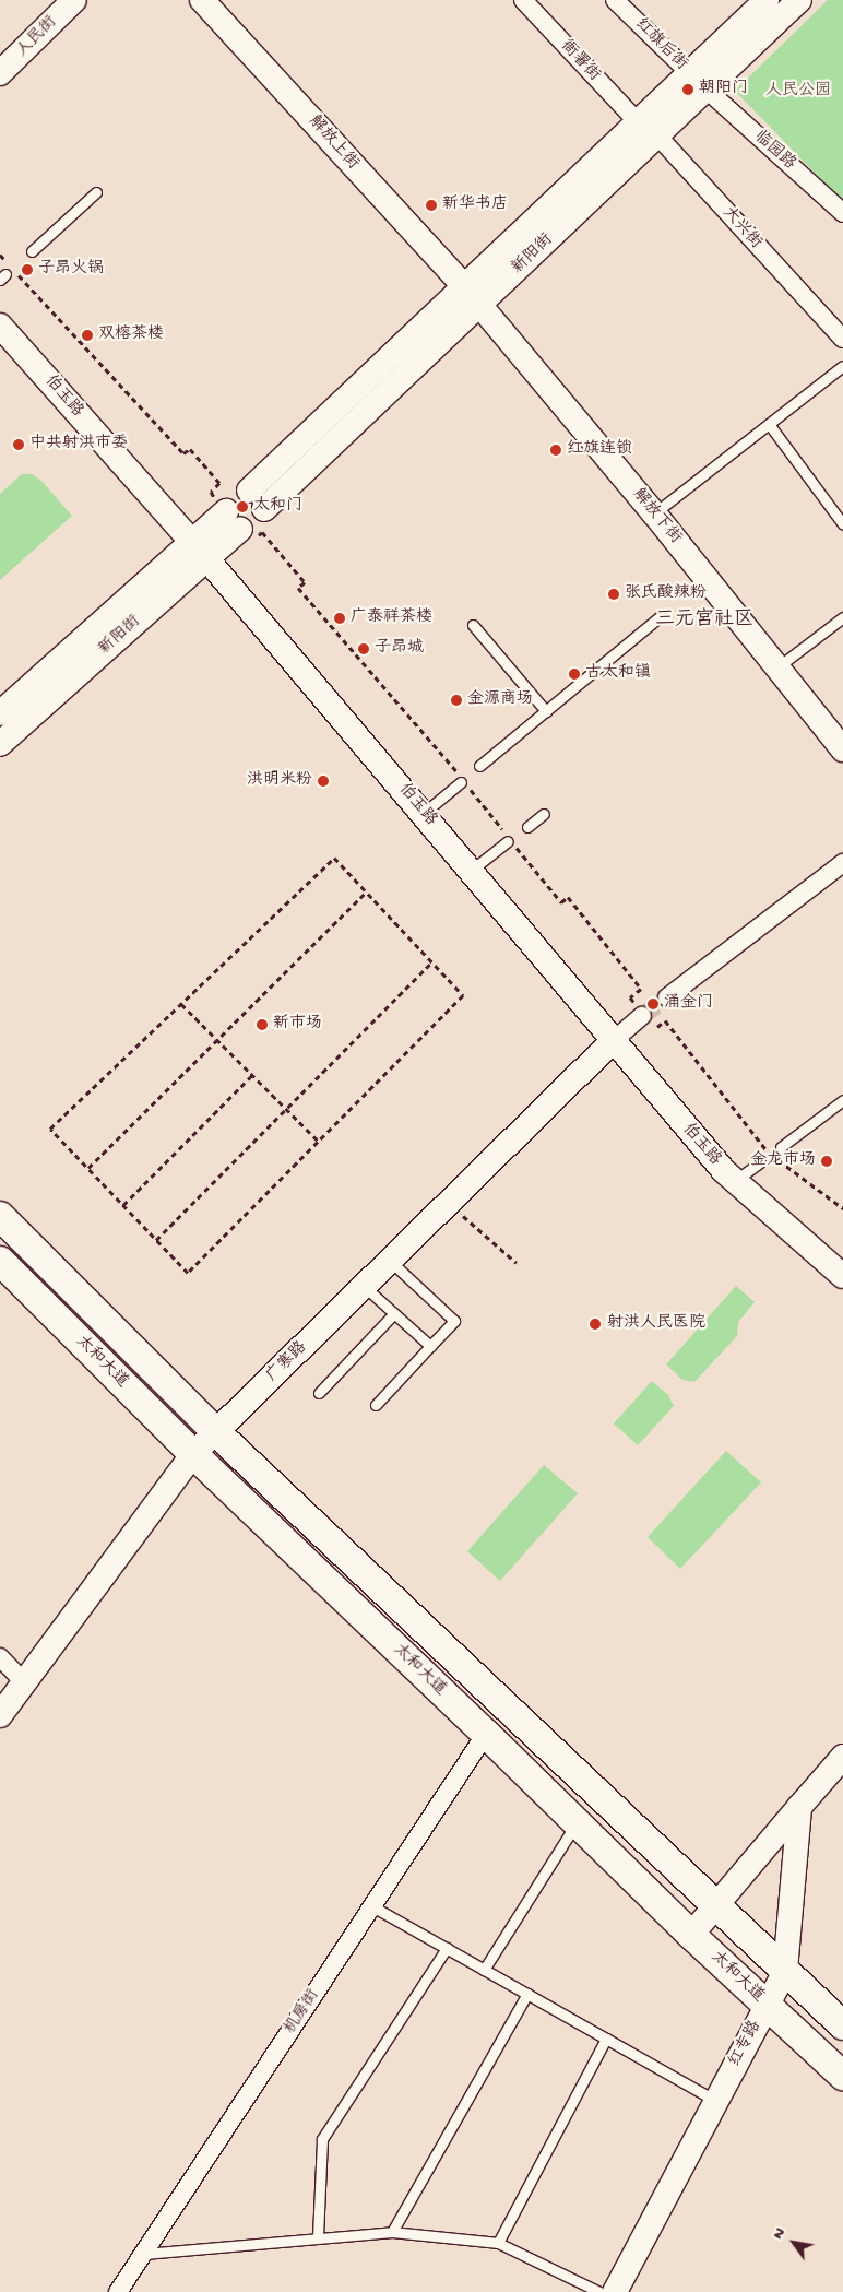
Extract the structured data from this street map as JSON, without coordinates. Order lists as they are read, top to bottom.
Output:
{
  "streets": {
    "main road": [
      "人民街",
      "解放上街",
      "新阳街",
      "伯玉路",
      "解放下街",
      "太和大道",
      "广寒路",
      "红专路"
    ],
    "street": [
      "红旗后街",
      "衙署街",
      "临园路",
      "大兴街",
      "机房街"
    ]
  },
  "crossings": [
    ["红旗后街", "临园路"],
    ["红旗后街", "新阳街"],
    ["衙署街", "大兴街"],
    ["衙署街", "新阳街"],
    ["解放上街", "新阳街"],
    ["解放上街", "解放下街"],
    ["临园路", "新阳街"],
    ["大兴街", "新阳街"],
    ["新阳街", "伯玉路"],
    ["新阳街", "解放下街"],
    ["伯玉路", "广寒路"],
    ["太和大道", "广寒路"],
    ["太和大道", "机房街"],
    ["太和大道", "红专路"]
  ],
  "districts": ["三元宫社区"],
  "parks": ["人民公园"],
  "places": [
    "朝阳门",
    "新华书店",
    "子昂火锅",
    "双榕茶楼",
    "中共射洪市委",
    "红旗连锁",
    "太和门",
    "张氏酸辣粉",
    "广泰祥茶楼",
    "子昂城",
    "古太和镇",
    "金源商场",
    "洪明米粉",
    "涌金门",
    "新市场",
    "金龙市场",
    "射洪人民医院"
  ],
  "north": "top left"
}
